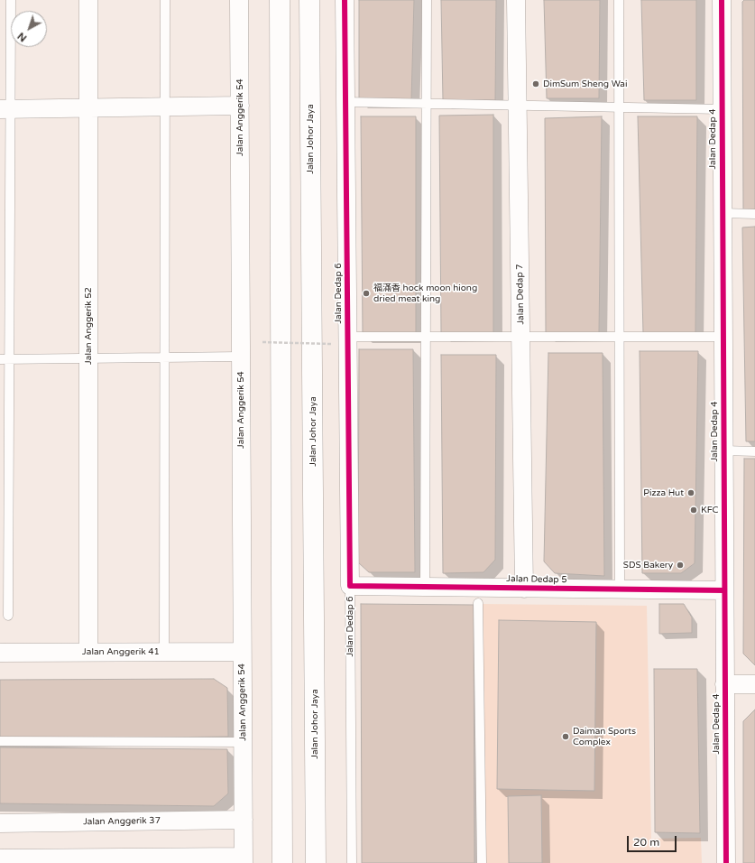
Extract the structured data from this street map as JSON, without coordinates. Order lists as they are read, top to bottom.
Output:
{
  "streets": {
    "main road": ["Jalan Johor Jaya"],
    "street": [
      "Jalan Anggerik 54",
      "Jalan Dedap 4",
      "Jalan Dedap 6",
      "Jalan Dedap 7",
      "Jalan Anggerik 52",
      "Jalan Dedap 5",
      "Jalan Anggerik 41",
      "Jalan Anggerik 37"
    ]
  },
  "crossings": [
    ["Jalan Anggerik 54", "Jalan Anggerik 41"],
    ["Jalan Anggerik 54", "Jalan Anggerik 37"],
    ["Jalan Dedap 4", "Jalan Dedap 5"],
    ["Jalan Dedap 6", "Jalan Dedap 5"],
    ["Jalan Dedap 7", "Jalan Dedap 5"],
    ["Jalan Anggerik 52", "Jalan Anggerik 41"]
  ],
  "places": [
    "DimSum Sheng Wai",
    "福滿香 hock moon hiong dried meat king",
    "Pizza Hut",
    "KFC",
    "SDS Bakery",
    "Daiman Sports Complex"
  ],
  "scale_bar": "20 m",
  "north": "bottom left"
}
